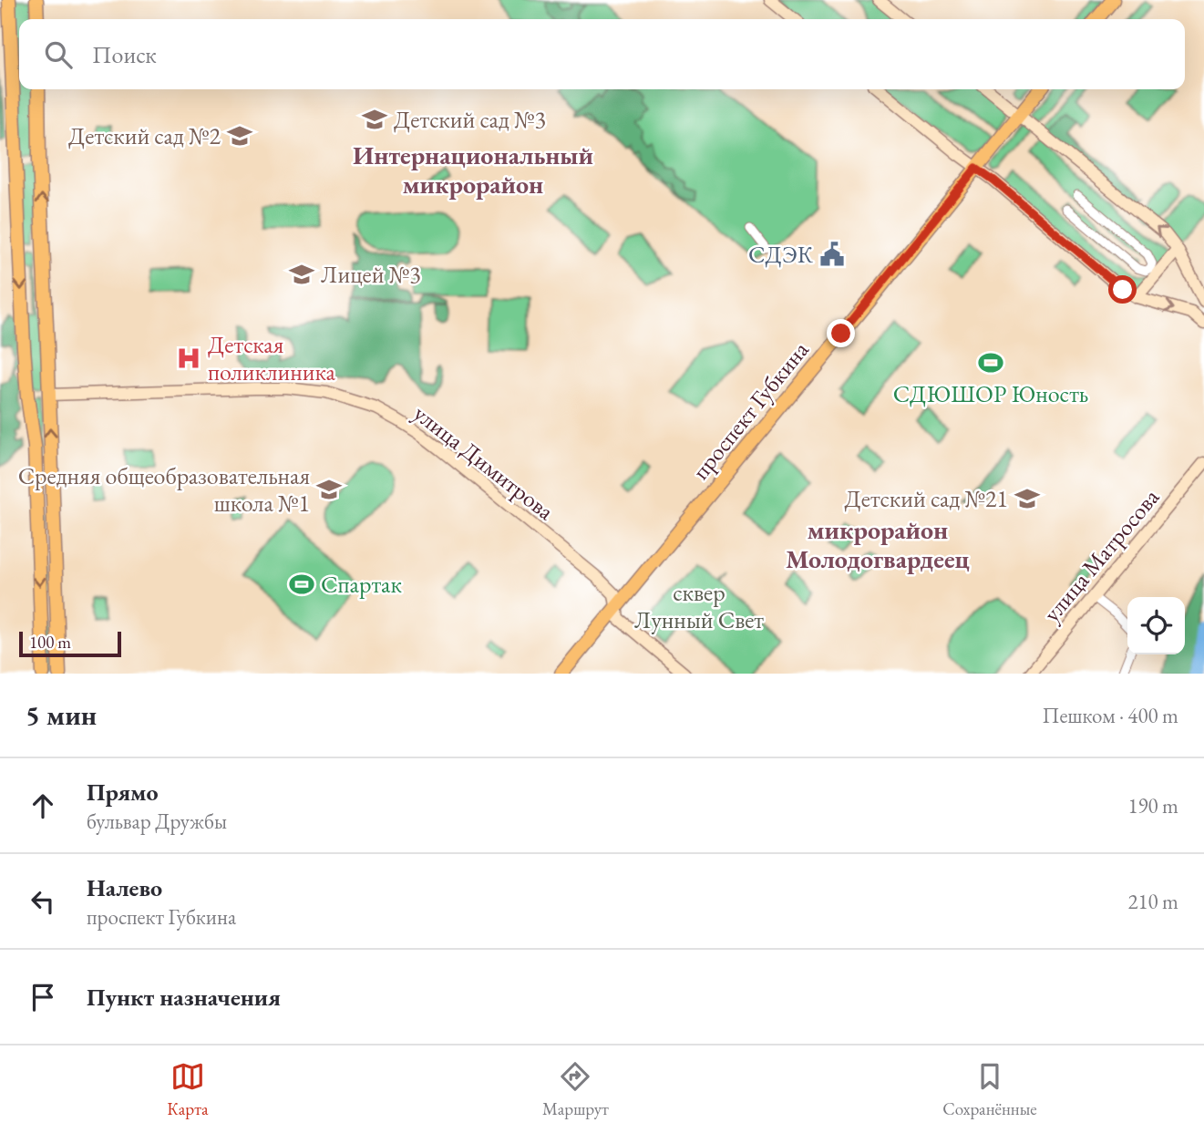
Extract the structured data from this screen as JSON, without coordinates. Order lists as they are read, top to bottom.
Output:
{
  "streets": {
    "main road": ["проспект Губкина", "улица Димитрова", "улица Матросова"]
  },
  "crossings": [
    ["проспект Губкина", "улица Димитрова"]
  ],
  "districts": ["Интернациональный микрорайон", "микрорайон Молодогвардеец"],
  "parks": ["сквер Лунный Свет"],
  "places": {
    "school or university": [
      "Детский сад №3",
      "Детский сад №2",
      "Лицей №3",
      "Средняя общеобразовательная школа №1",
      "Детский сад №21"
    ],
    "public building": ["СДЭК"],
    "hospital": ["Детская поликлиника"],
    "sports": ["СДЮШОР Юность", "Спартак"]
  },
  "scale_bar": "100 m",
  "page": {
    "search": "Поиск",
    "scale": "100 m",
    "heading": ["5 мин", "Пешком · 400 m"],
    "list": [
      ["Прямо", "бульвар Дружбы", "190 m"],
      ["Налево", "проспект Губкина", "210 m"],
      "Пункт назначения"
    ],
    "nav": ["Карта", "Маршрут", "Сохранённые"]
  }
}
